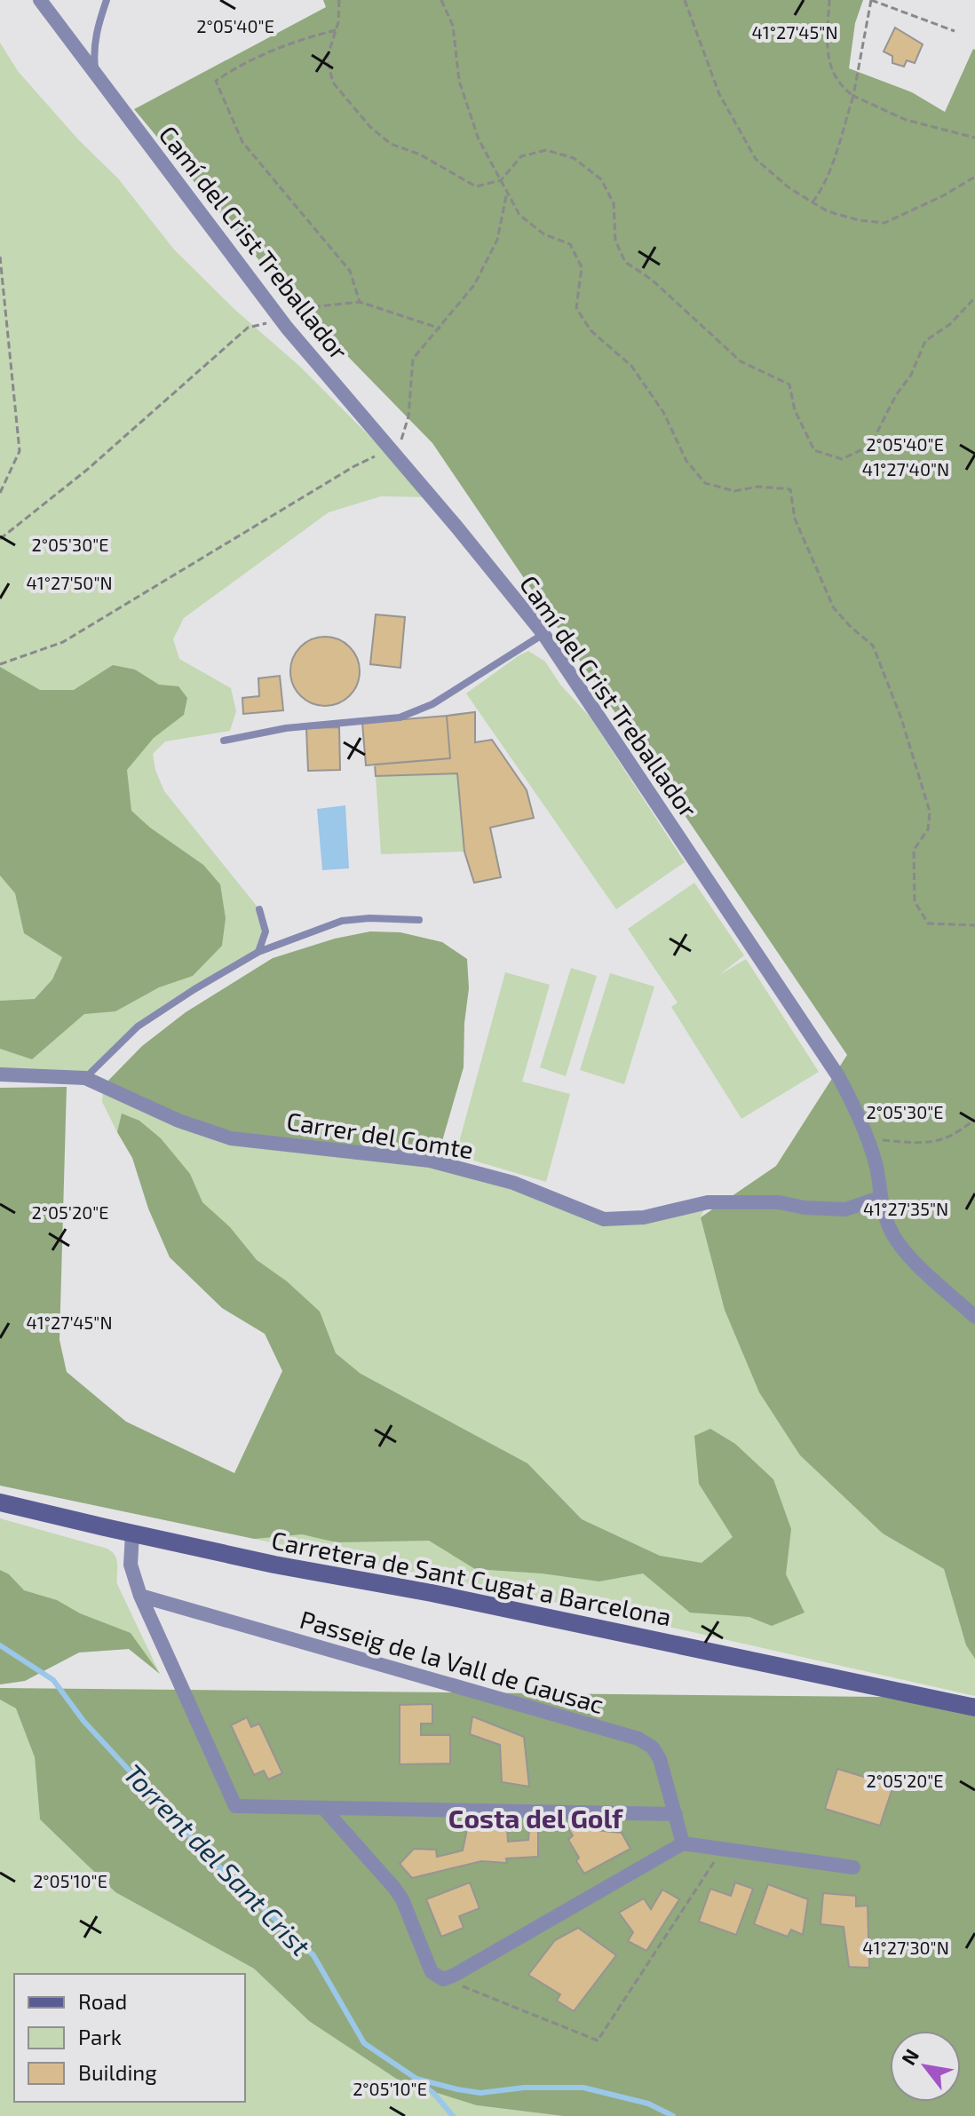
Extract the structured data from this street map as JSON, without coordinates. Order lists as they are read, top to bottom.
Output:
{
  "streets": {
    "main road": ["Carretera de Sant Cugat a Barcelona"],
    "street": ["Camí del Crist Treballador", "Carrer del Comte", "Passeig de la Vall de Gausac"]
  },
  "crossings": [
    ["Camí del Crist Treballador", "Carrer del Comte"]
  ],
  "districts": ["Costa del Golf"],
  "water": ["Torrent del Sant Crist"],
  "legend": ["Road", "Park", "Building"],
  "north": "top left",
  "coordinates": [
    "2°05'40\"E",
    "41°27'45\"N",
    "41°27'40\"N",
    "2°05'30\"E",
    "41°27'50\"N",
    "41°27'35\"N",
    "2°05'20\"E",
    "2°05'10\"E",
    "41°27'30\"N"
  ]
}
